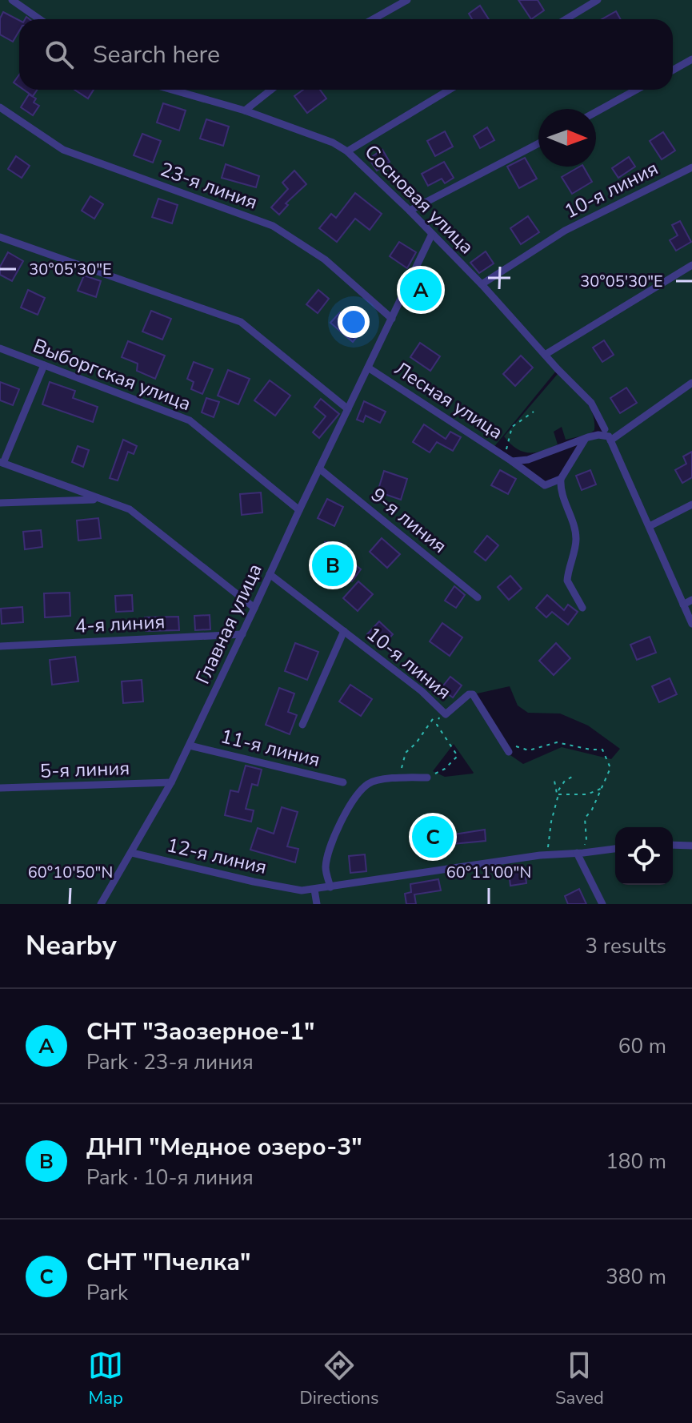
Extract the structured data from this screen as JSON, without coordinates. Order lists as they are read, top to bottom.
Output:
{
  "streets": {
    "street": [
      "23-я линия",
      "10-я линия",
      "Сосновая улица",
      "Выборгская улица",
      "Лесная улица",
      "9-я линия",
      "4-я линия",
      "Главная улица",
      "11-я линия",
      "5-я линия",
      "12-я линия"
    ]
  },
  "crossings": [
    ["23-я линия", "Главная улица"],
    ["10-я линия", "Сосновая улица"],
    ["10-я линия", "Главная улица"],
    ["Сосновая улица", "Лесная улица"],
    ["Сосновая улица", "Главная улица"],
    ["Выборгская улица", "Главная улица"],
    ["Лесная улица", "Главная улица"],
    ["9-я линия", "Главная улица"],
    ["4-я линия", "Главная улица"],
    ["Главная улица", "11-я линия"],
    ["Главная улица", "5-я линия"],
    ["Главная улица", "12-я линия"]
  ],
  "north": "right",
  "page": {
    "search": "Search here",
    "pins": ["A", "B", "C"],
    "heading": ["Nearby", "3 results"],
    "list": [
      {
        "mark": "A",
        "name": "СНТ \"Заозерное-1\"",
        "note": "Park · 23-я линия",
        "value": "60 m"
      },
      {
        "mark": "B",
        "name": "ДНП \"Медное озеро-3\"",
        "note": "Park · 10-я линия",
        "value": "180 m"
      },
      {
        "mark": "C",
        "name": "СНТ \"Пчелка\"",
        "note": "Park",
        "value": "380 m"
      }
    ],
    "nav": ["Map", "Directions", "Saved"]
  },
  "coordinates": ["30°05'30\"E", "60°10'50\"N", "60°11'00\"N"]
}
